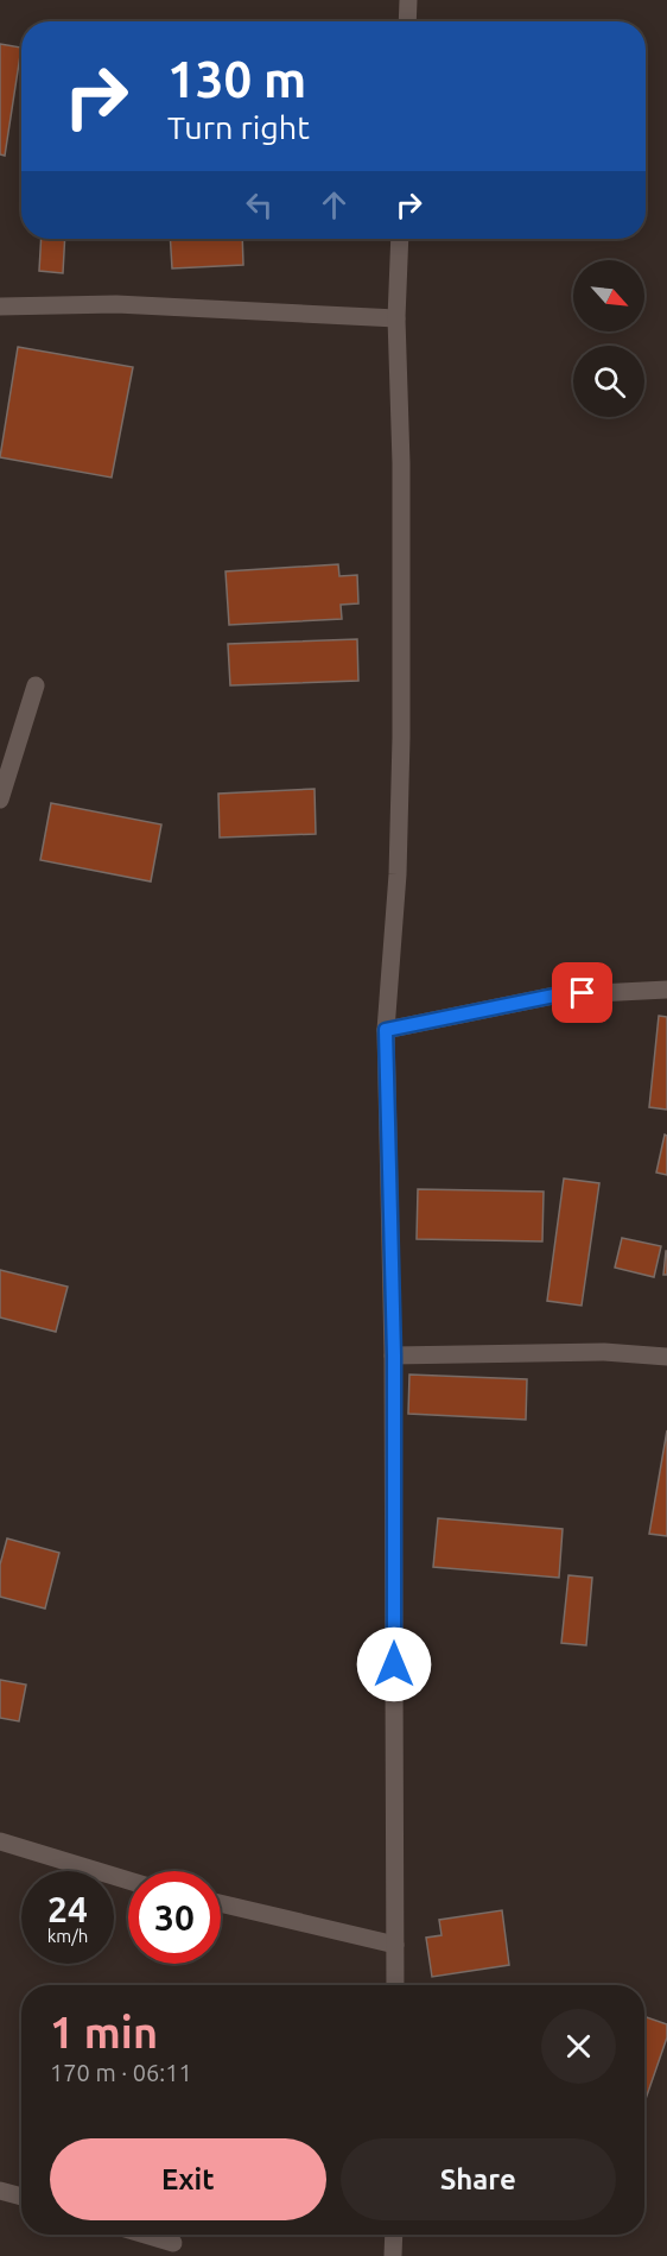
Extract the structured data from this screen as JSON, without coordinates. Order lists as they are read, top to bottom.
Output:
{
  "north": "bottom right",
  "page": {
    "turn": ["130 m", "Turn right"],
    "speed": "24 km/h",
    "limit": "30",
    "heading": ["1 min", "170 m · 06:11"],
    "buttons": ["Exit", "Share"]
  }
}
